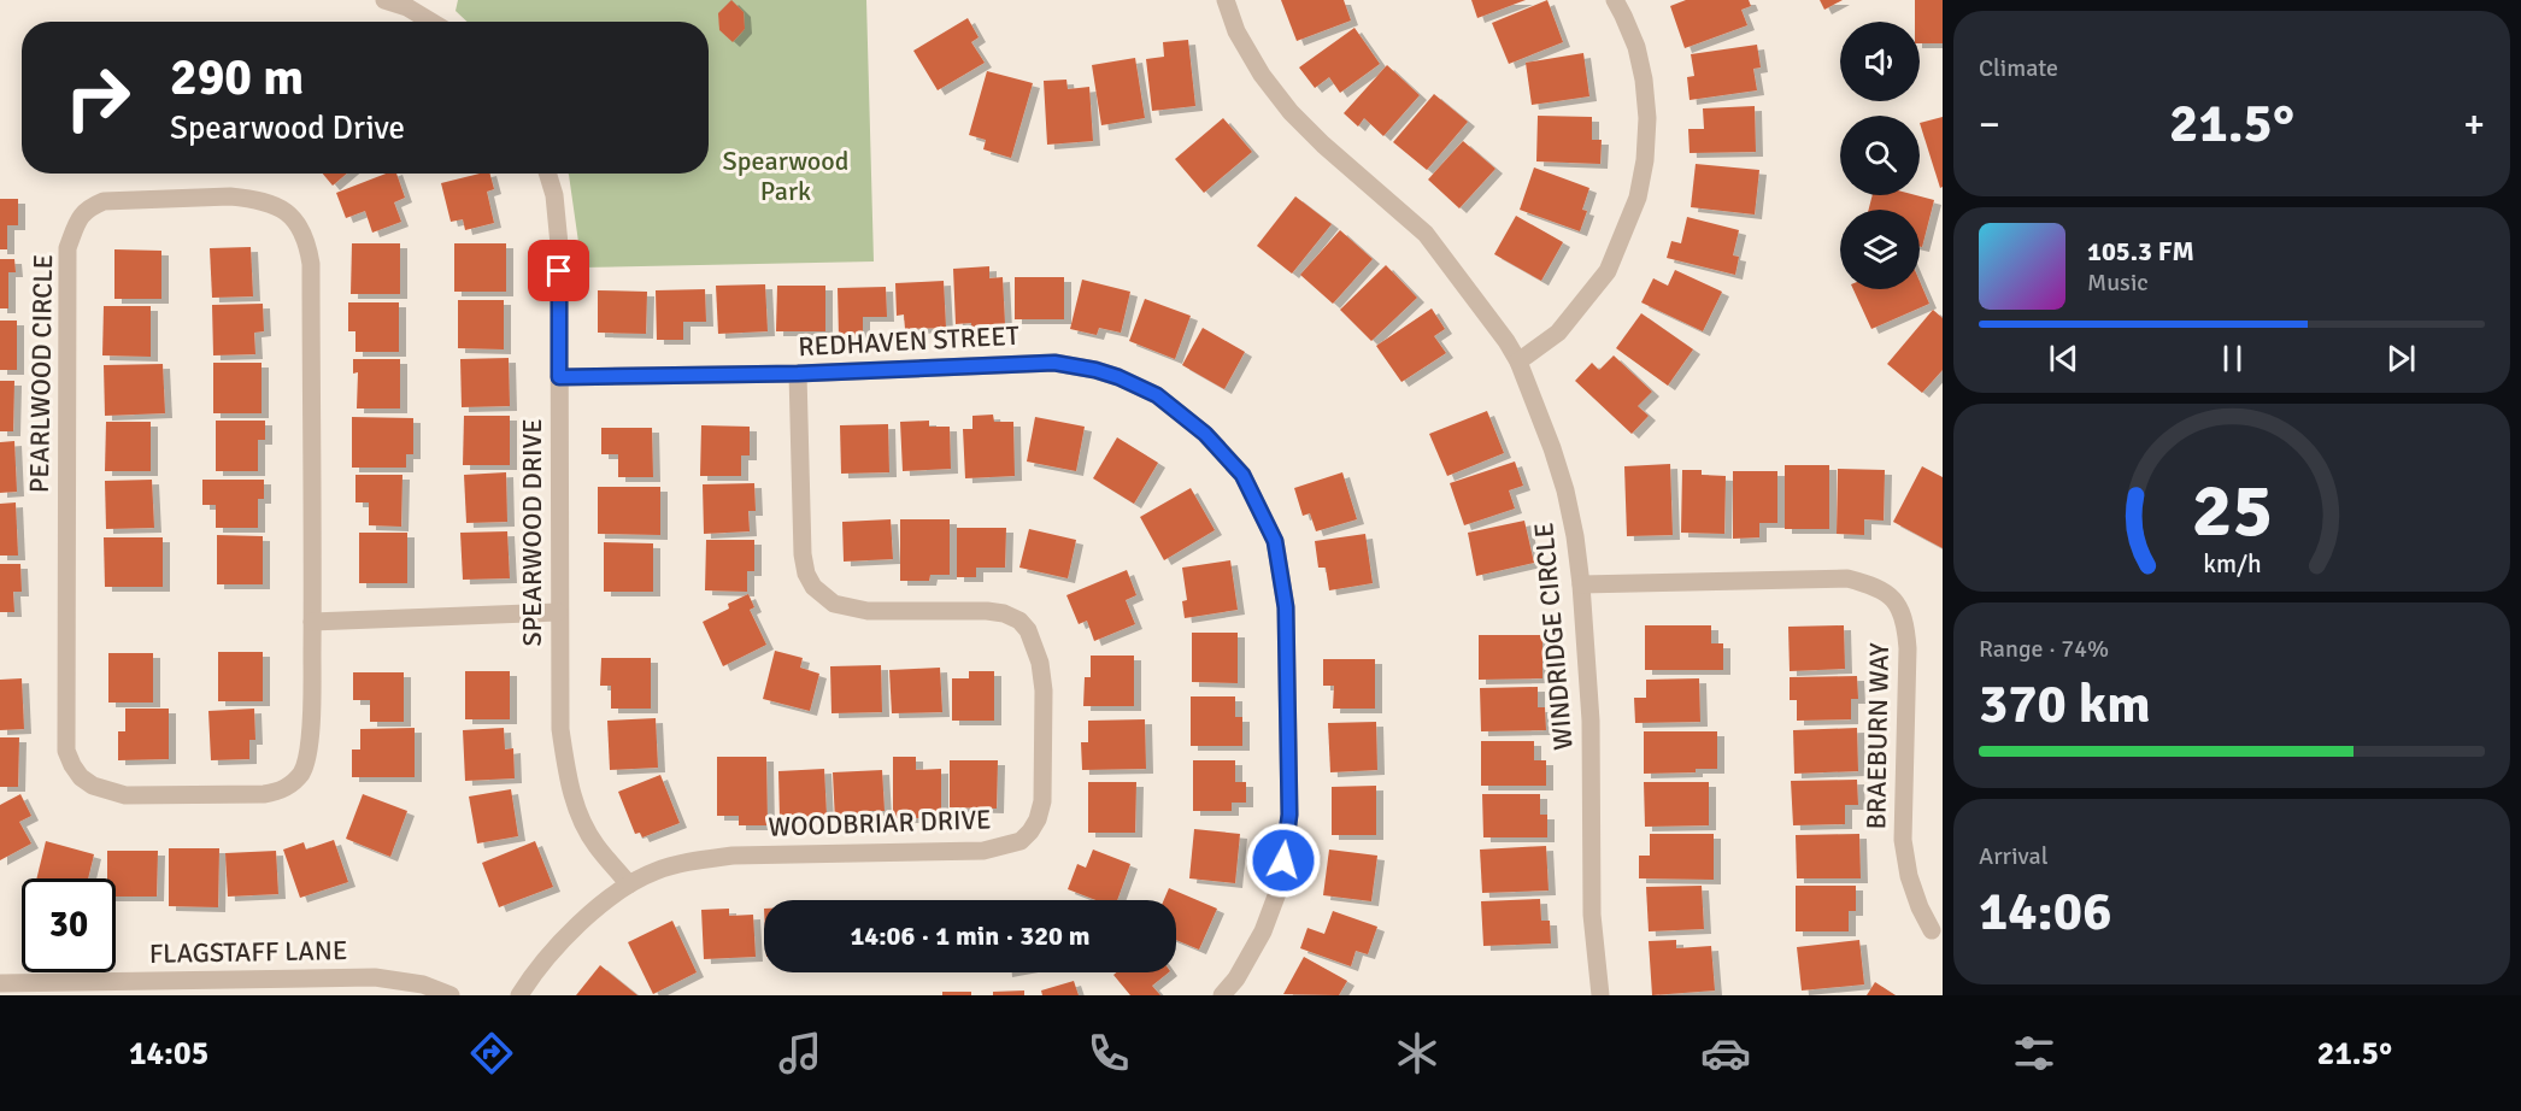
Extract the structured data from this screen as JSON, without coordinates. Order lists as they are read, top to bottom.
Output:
{
  "streets": {
    "street": [
      "REDHAVEN STREET",
      "PEARLWOOD CIRCLE",
      "SPEARWOOD DRIVE",
      "WINDRIDGE CIRCLE",
      "BRAEBURN WAY",
      "WOODBRIAR DRIVE",
      "FLAGSTAFF LANE"
    ]
  },
  "crossings": [
    ["REDHAVEN STREET", "SPEARWOOD DRIVE"],
    ["REDHAVEN STREET", "WOODBRIAR DRIVE"],
    ["SPEARWOOD DRIVE", "WOODBRIAR DRIVE"],
    ["WINDRIDGE CIRCLE", "BRAEBURN WAY"]
  ],
  "parks": ["Spearwood Park"],
  "page": {
    "tile": [
      "Climate",
      ["Range · 74%", "370 km"],
      ["Arrival", "14:06"]
    ],
    "turn": ["290 m", "Spearwood Drive"],
    "heat": ["−", "21.5°", "+"],
    "song": ["105.3 FM", "Music"],
    "limit": "30",
    "trip": "14:06 · 1 min · 320 m",
    "tabs": ["14:05", "21.5°"],
    "gauge": ["25", "km/h"]
  }
}
